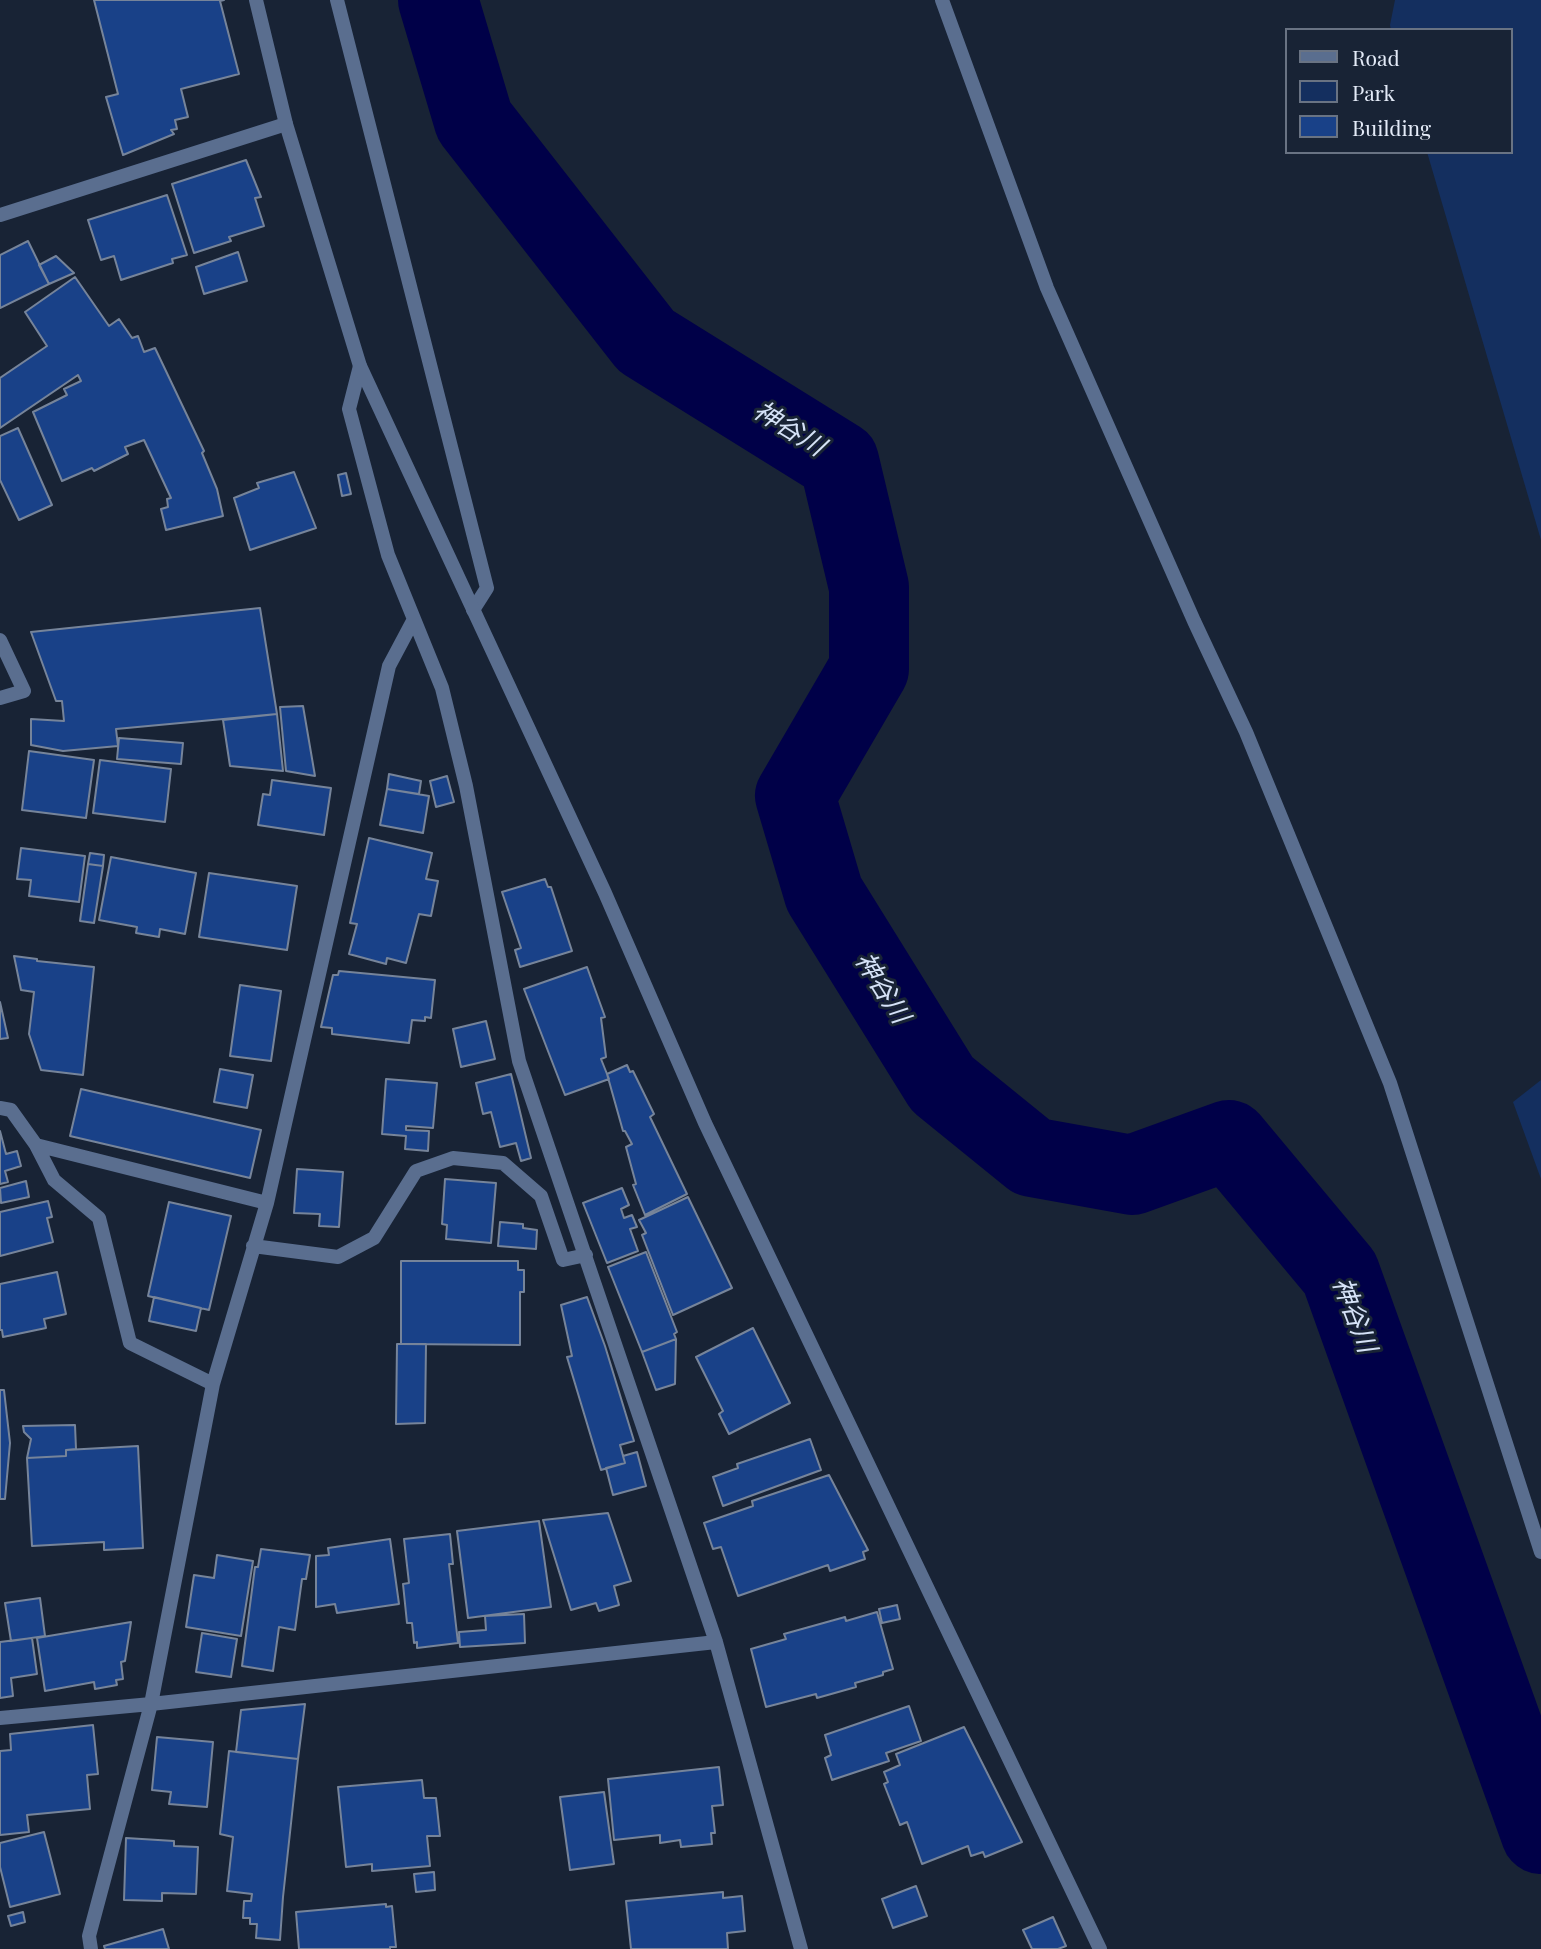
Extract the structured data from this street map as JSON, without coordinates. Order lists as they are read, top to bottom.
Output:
{
  "water": ["神谷川"],
  "legend": ["Road", "Park", "Building"]
}
